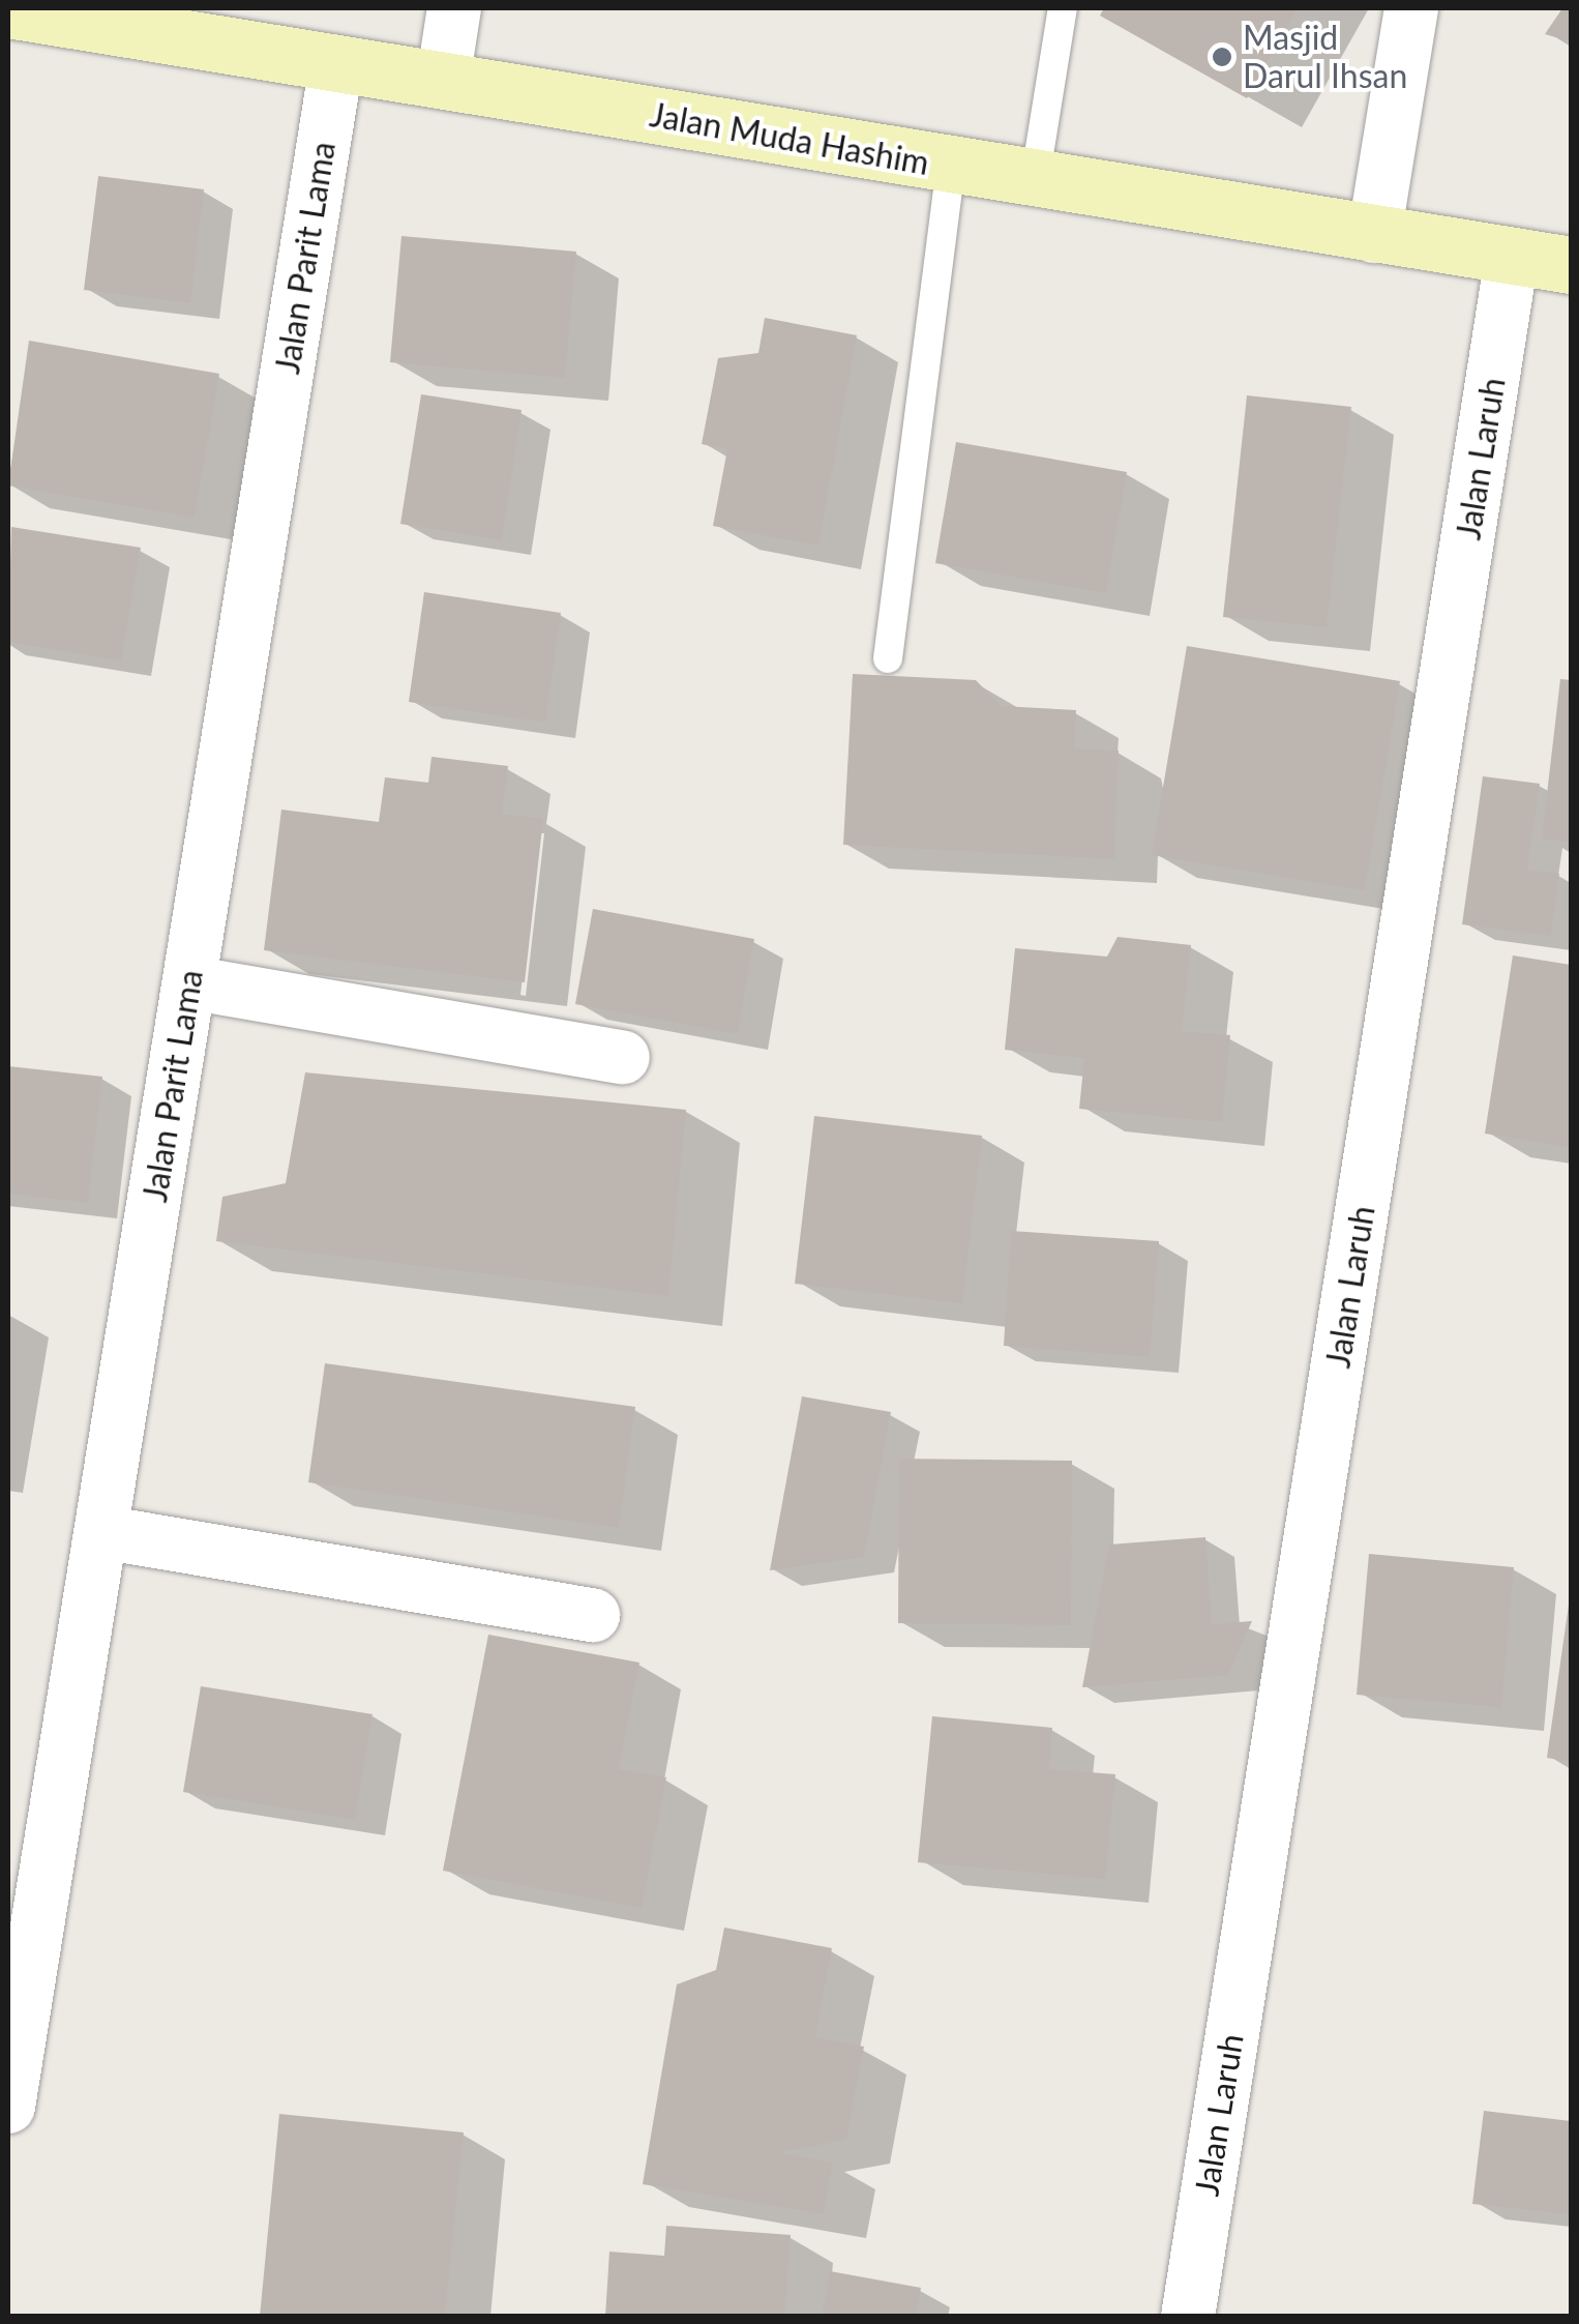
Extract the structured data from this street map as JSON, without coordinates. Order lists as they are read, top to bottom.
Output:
{
  "streets": {
    "street": ["Jalan Muda Hashim", "Jalan Parit Lama", "Jalan Laruh"]
  },
  "crossings": [
    ["Jalan Muda Hashim", "Jalan Parit Lama"],
    ["Jalan Muda Hashim", "Jalan Laruh"]
  ],
  "places": ["Masjid Darul Ihsan"]
}
